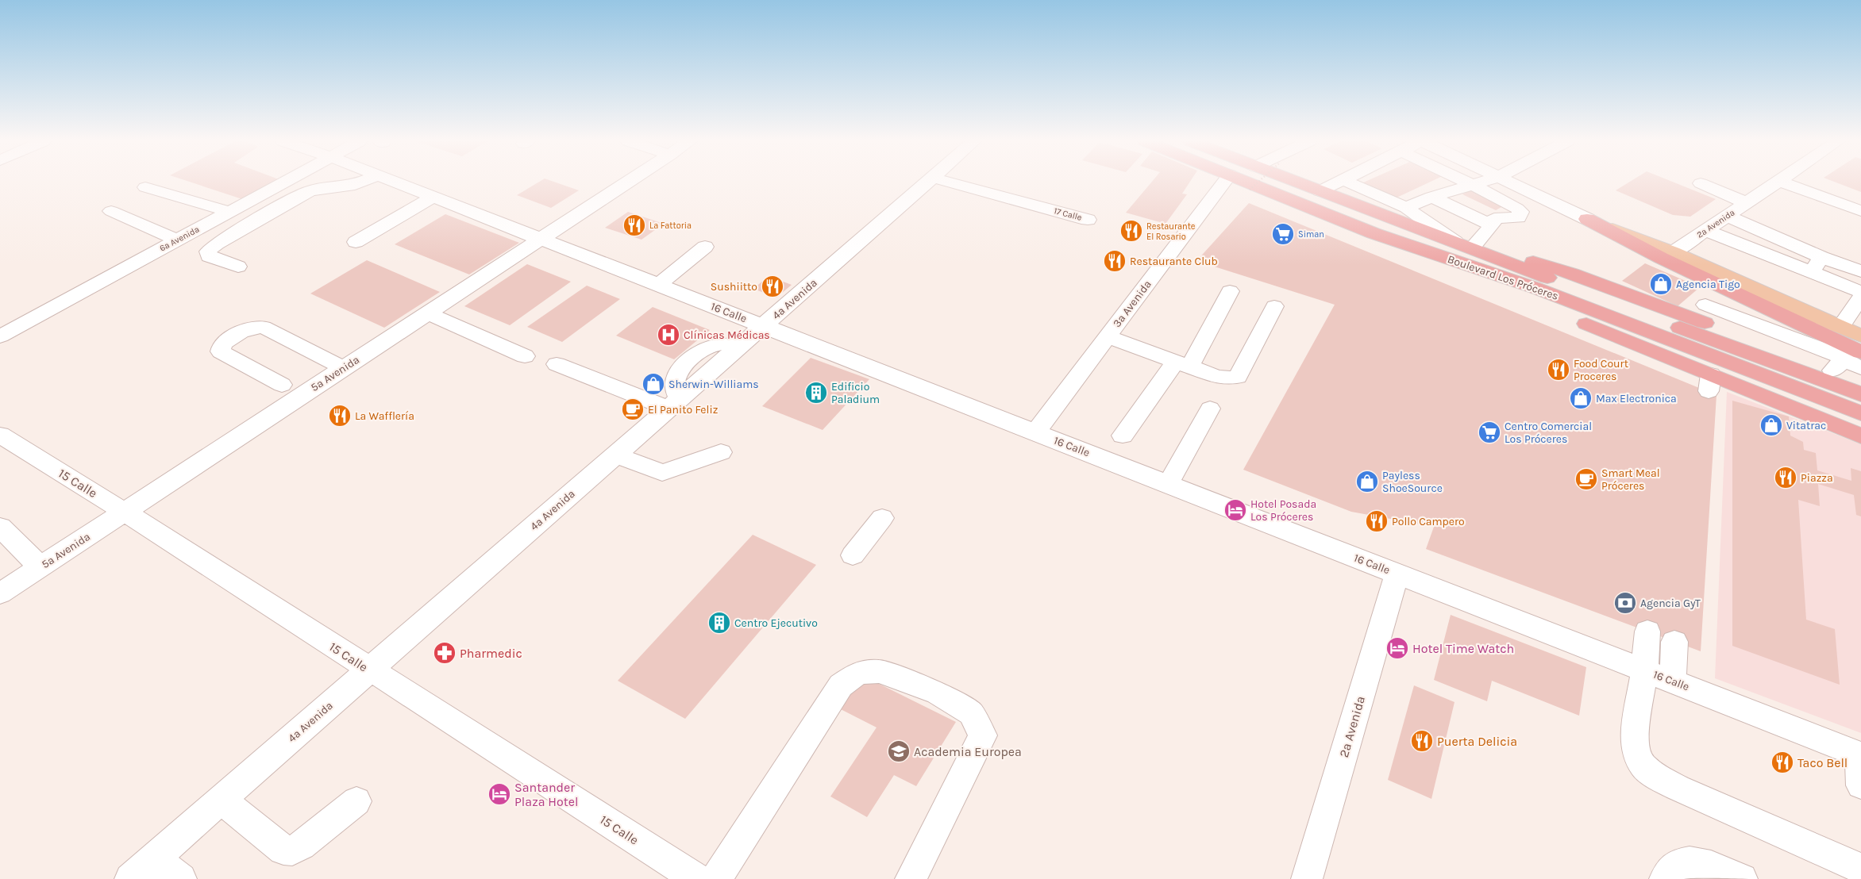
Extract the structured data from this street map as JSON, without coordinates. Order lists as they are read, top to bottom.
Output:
{
  "streets": {
    "highway": ["Boulevard Los Próceres"],
    "street": [
      "17 Calle",
      "2a Avenida",
      "6a Avenida",
      "4a Avenida",
      "3a Avenida",
      "16 Calle",
      "5a Avenida",
      "15 Calle"
    ]
  },
  "crossings": [
    ["2a Avenida", "16 Calle"],
    ["4a Avenida", "16 Calle"],
    ["4a Avenida", "15 Calle"],
    ["3a Avenida", "16 Calle"],
    ["16 Calle", "5a Avenida"],
    ["5a Avenida", "15 Calle"]
  ],
  "places": {
    "restaurant": [
      "La Fattoria",
      "Restaurante El Rosario",
      "Restaurante Club",
      "Sushiitto",
      "Food Court Proceres",
      "La Wafflería",
      "Piazza",
      "Pollo Campero",
      "Puerta Delicia",
      "Taco Bell"
    ],
    "supermarket": ["Siman", "Centro Comercial Los Próceres"],
    "shop": [
      "Agencia Tigo",
      "Sherwin-Williams",
      "Max Electronica",
      "Vitatrac",
      "Payless ShoeSource"
    ],
    "hospital": ["Clínicas Médicas"],
    "building": ["Edificio Paladium", "Centro Ejecutivo"],
    "cafe": ["El Panito Feliz", "Smart Meal Próceres"],
    "hotel": ["Hotel Posada Los Próceres", "Hotel Time Watch", "Santander Plaza Hotel"],
    "bank": ["Agencia GyT"],
    "pharmacy": ["Pharmedic"],
    "school or university": ["Academia Europea"]
  }
}
